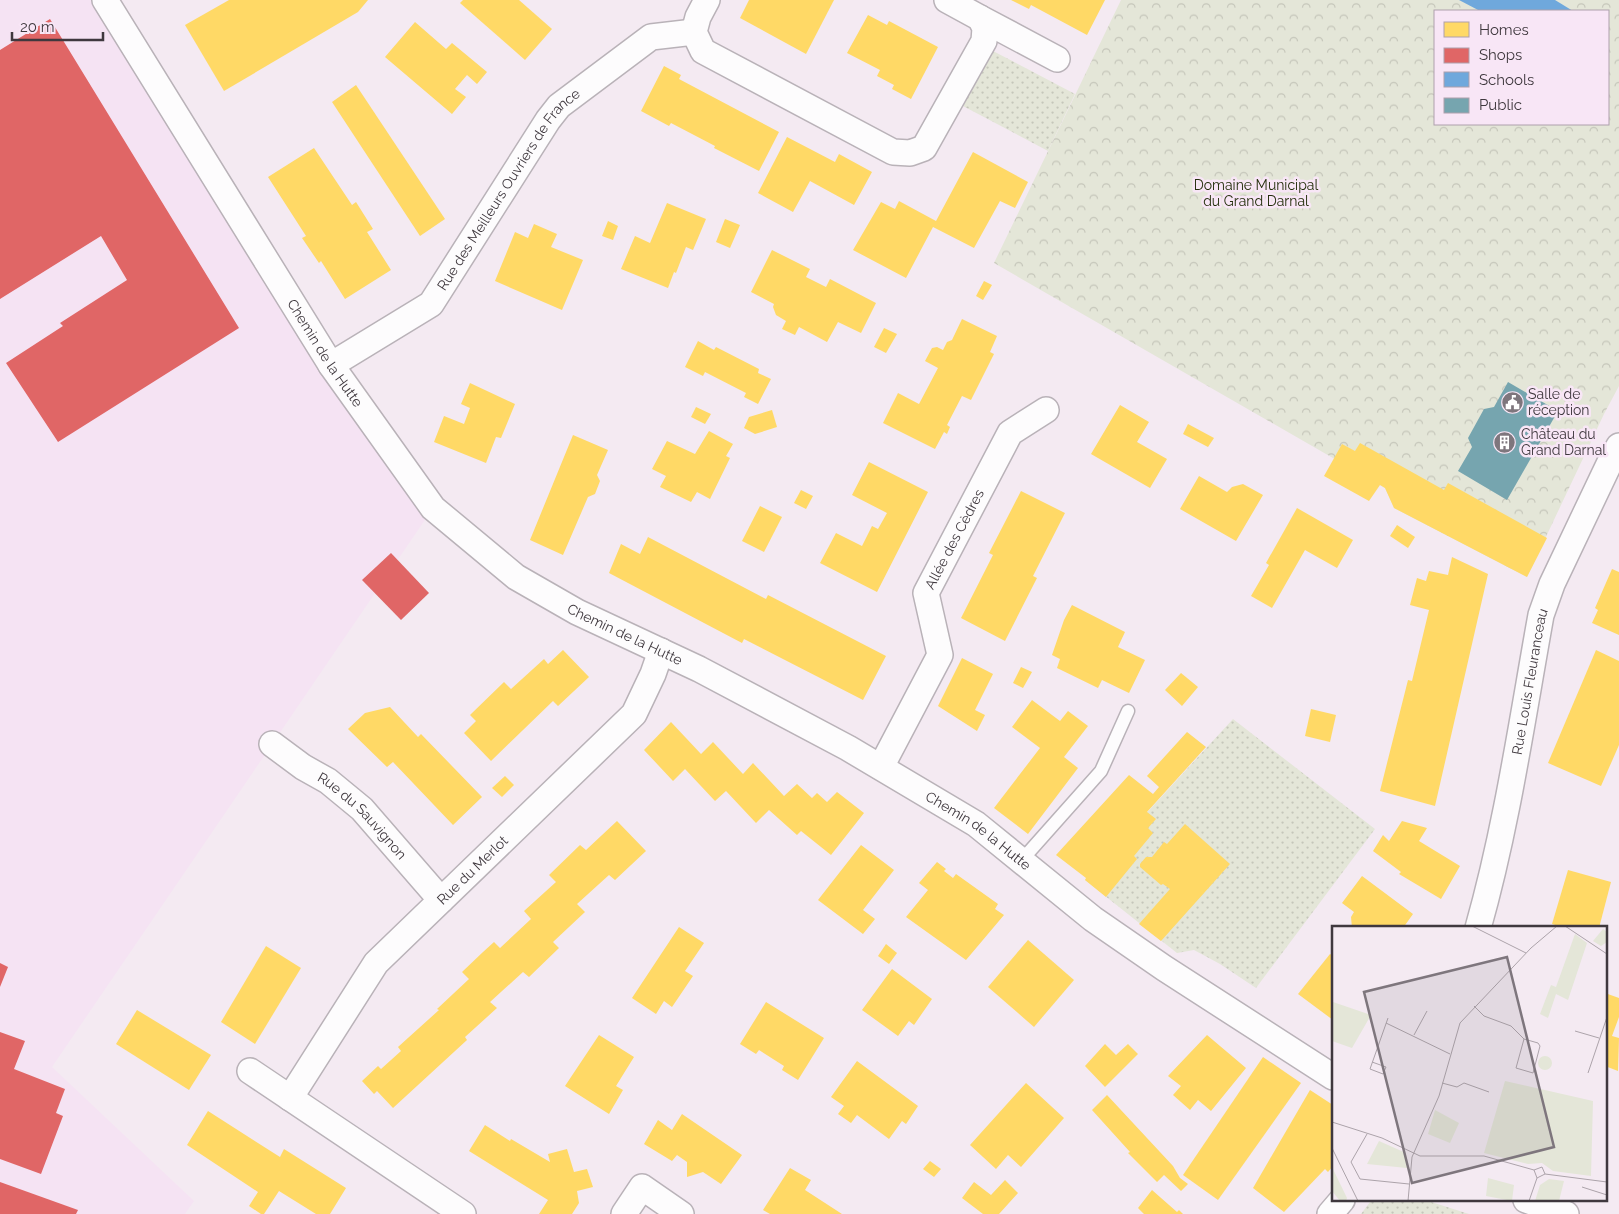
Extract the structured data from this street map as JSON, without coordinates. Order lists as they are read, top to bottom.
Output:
{
  "streets": {
    "street": [
      "Rue des Meilleurs Ouvriers de France",
      "Chemin de la Hutte",
      "Allée des Cèdres",
      "Rue Louis Fleuranceau",
      "Rue du Sauvignon",
      "Rue du Merlot"
    ]
  },
  "crossings": [
    ["Rue des Meilleurs Ouvriers de France", "Chemin de la Hutte"],
    ["Chemin de la Hutte", "Allée des Cèdres"],
    ["Chemin de la Hutte", "Rue du Merlot"],
    ["Rue du Sauvignon", "Rue du Merlot"]
  ],
  "parks": ["Domaine Municipal du Grand Darnal"],
  "places": {
    "public building": ["Salle de réception"],
    "building": ["Château du Grand Darnal"]
  },
  "legend": [
    "Homes",
    "Shops",
    "Schools",
    "Public"
  ],
  "scale_bar": "20 m"
}
